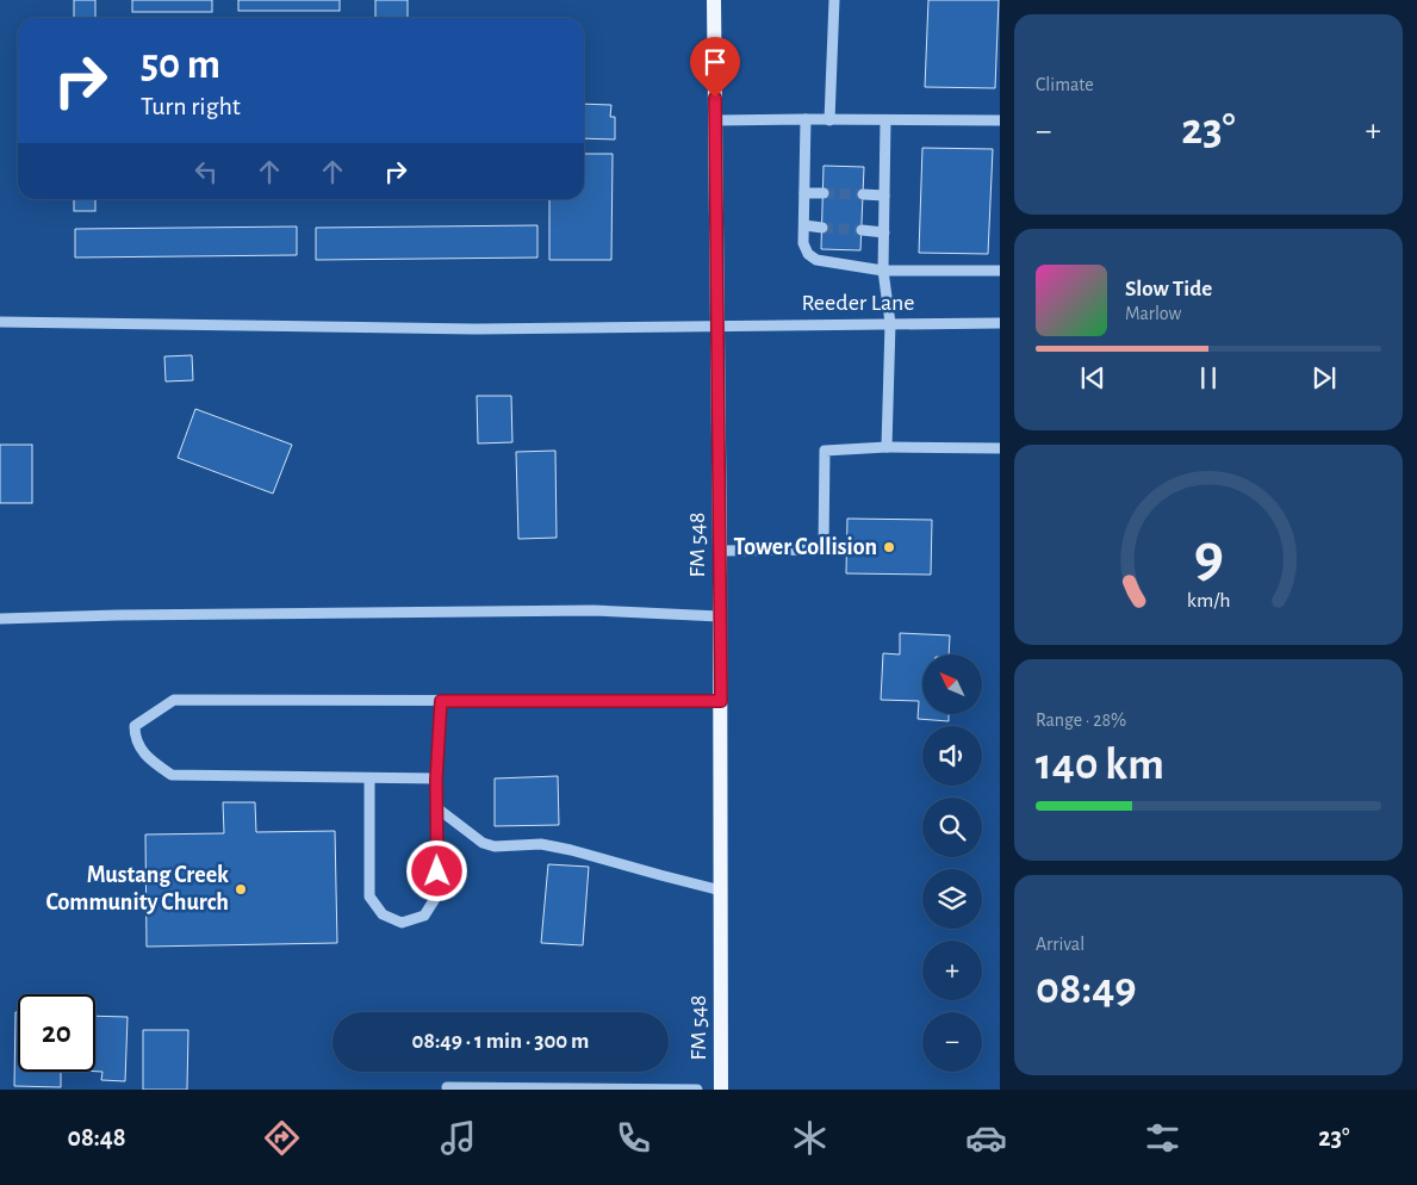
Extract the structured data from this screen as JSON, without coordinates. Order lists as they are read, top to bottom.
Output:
{
  "streets": {
    "main road": ["FM 548"],
    "street": ["Reeder Lane"]
  },
  "crossings": [
    ["Reeder Lane", "FM 548"]
  ],
  "places": ["Tower Collision", "Mustang Creek Community Church"],
  "north": "top left",
  "page": {
    "tile": [
      "Climate",
      ["Range · 28%", "140 km"],
      ["Arrival", "08:49"]
    ],
    "turn": ["50 m", "Turn right"],
    "heat": ["−", "23°", "+"],
    "song": ["Slow Tide", "Marlow"],
    "map_buttons": ["+", "−"],
    "limit": "20",
    "trip": "08:49 · 1 min · 300 m",
    "tabs": ["08:48", "23°"],
    "gauge": ["9", "km/h"]
  }
}
